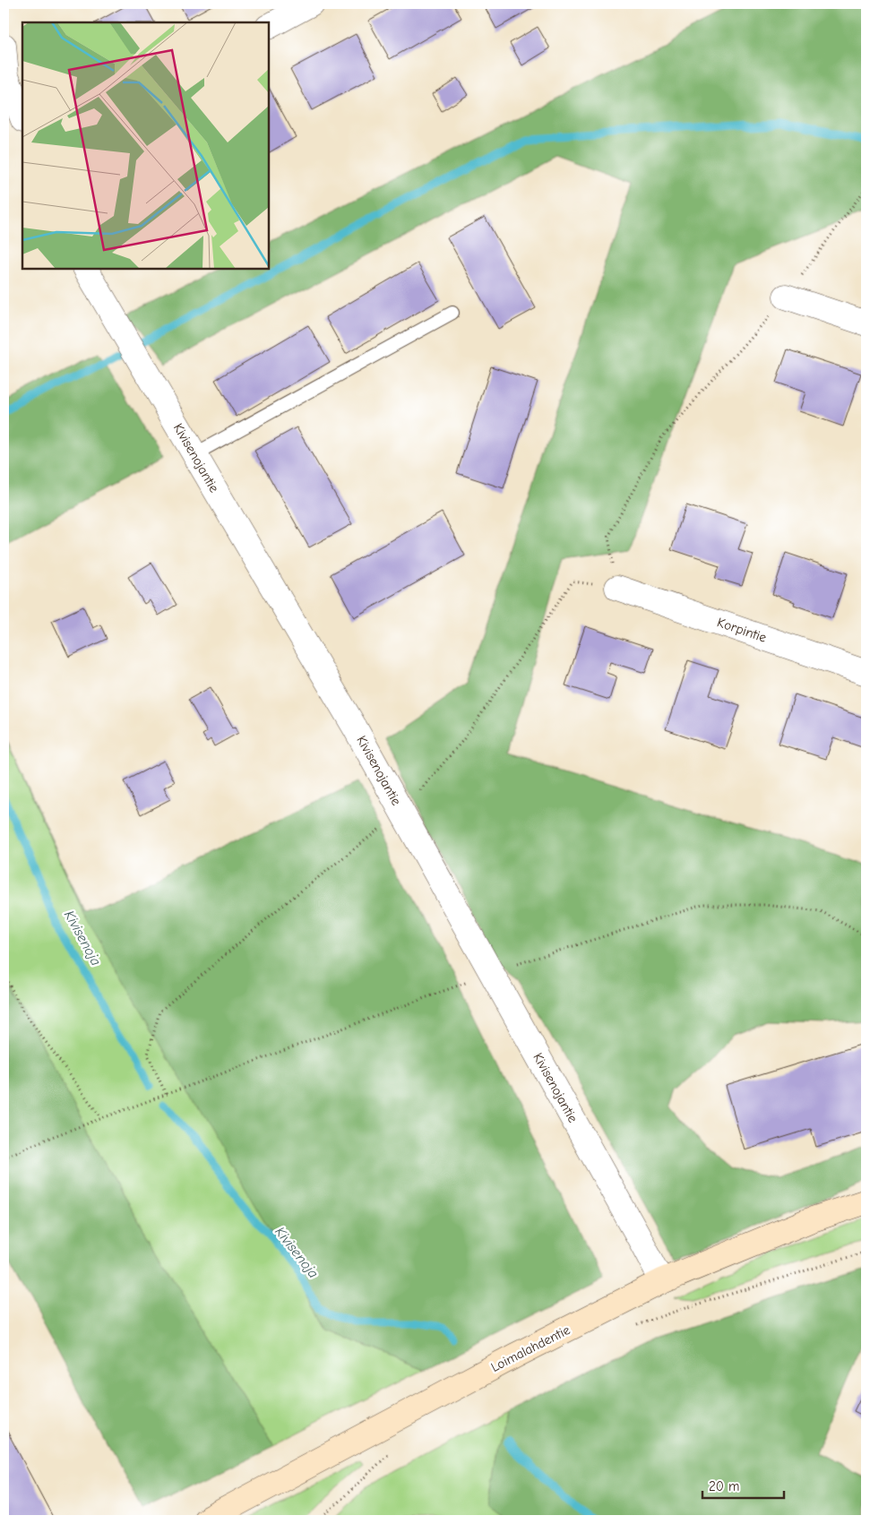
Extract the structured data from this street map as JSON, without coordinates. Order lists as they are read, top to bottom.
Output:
{
  "streets": {
    "street": ["Kivisenojantie", "Korpintie", "Loimalahdentie"]
  },
  "crossings": [
    ["Kivisenojantie", "Loimalahdentie"]
  ],
  "water": ["Kivisenoja"],
  "scale_bar": "20 m"
}
